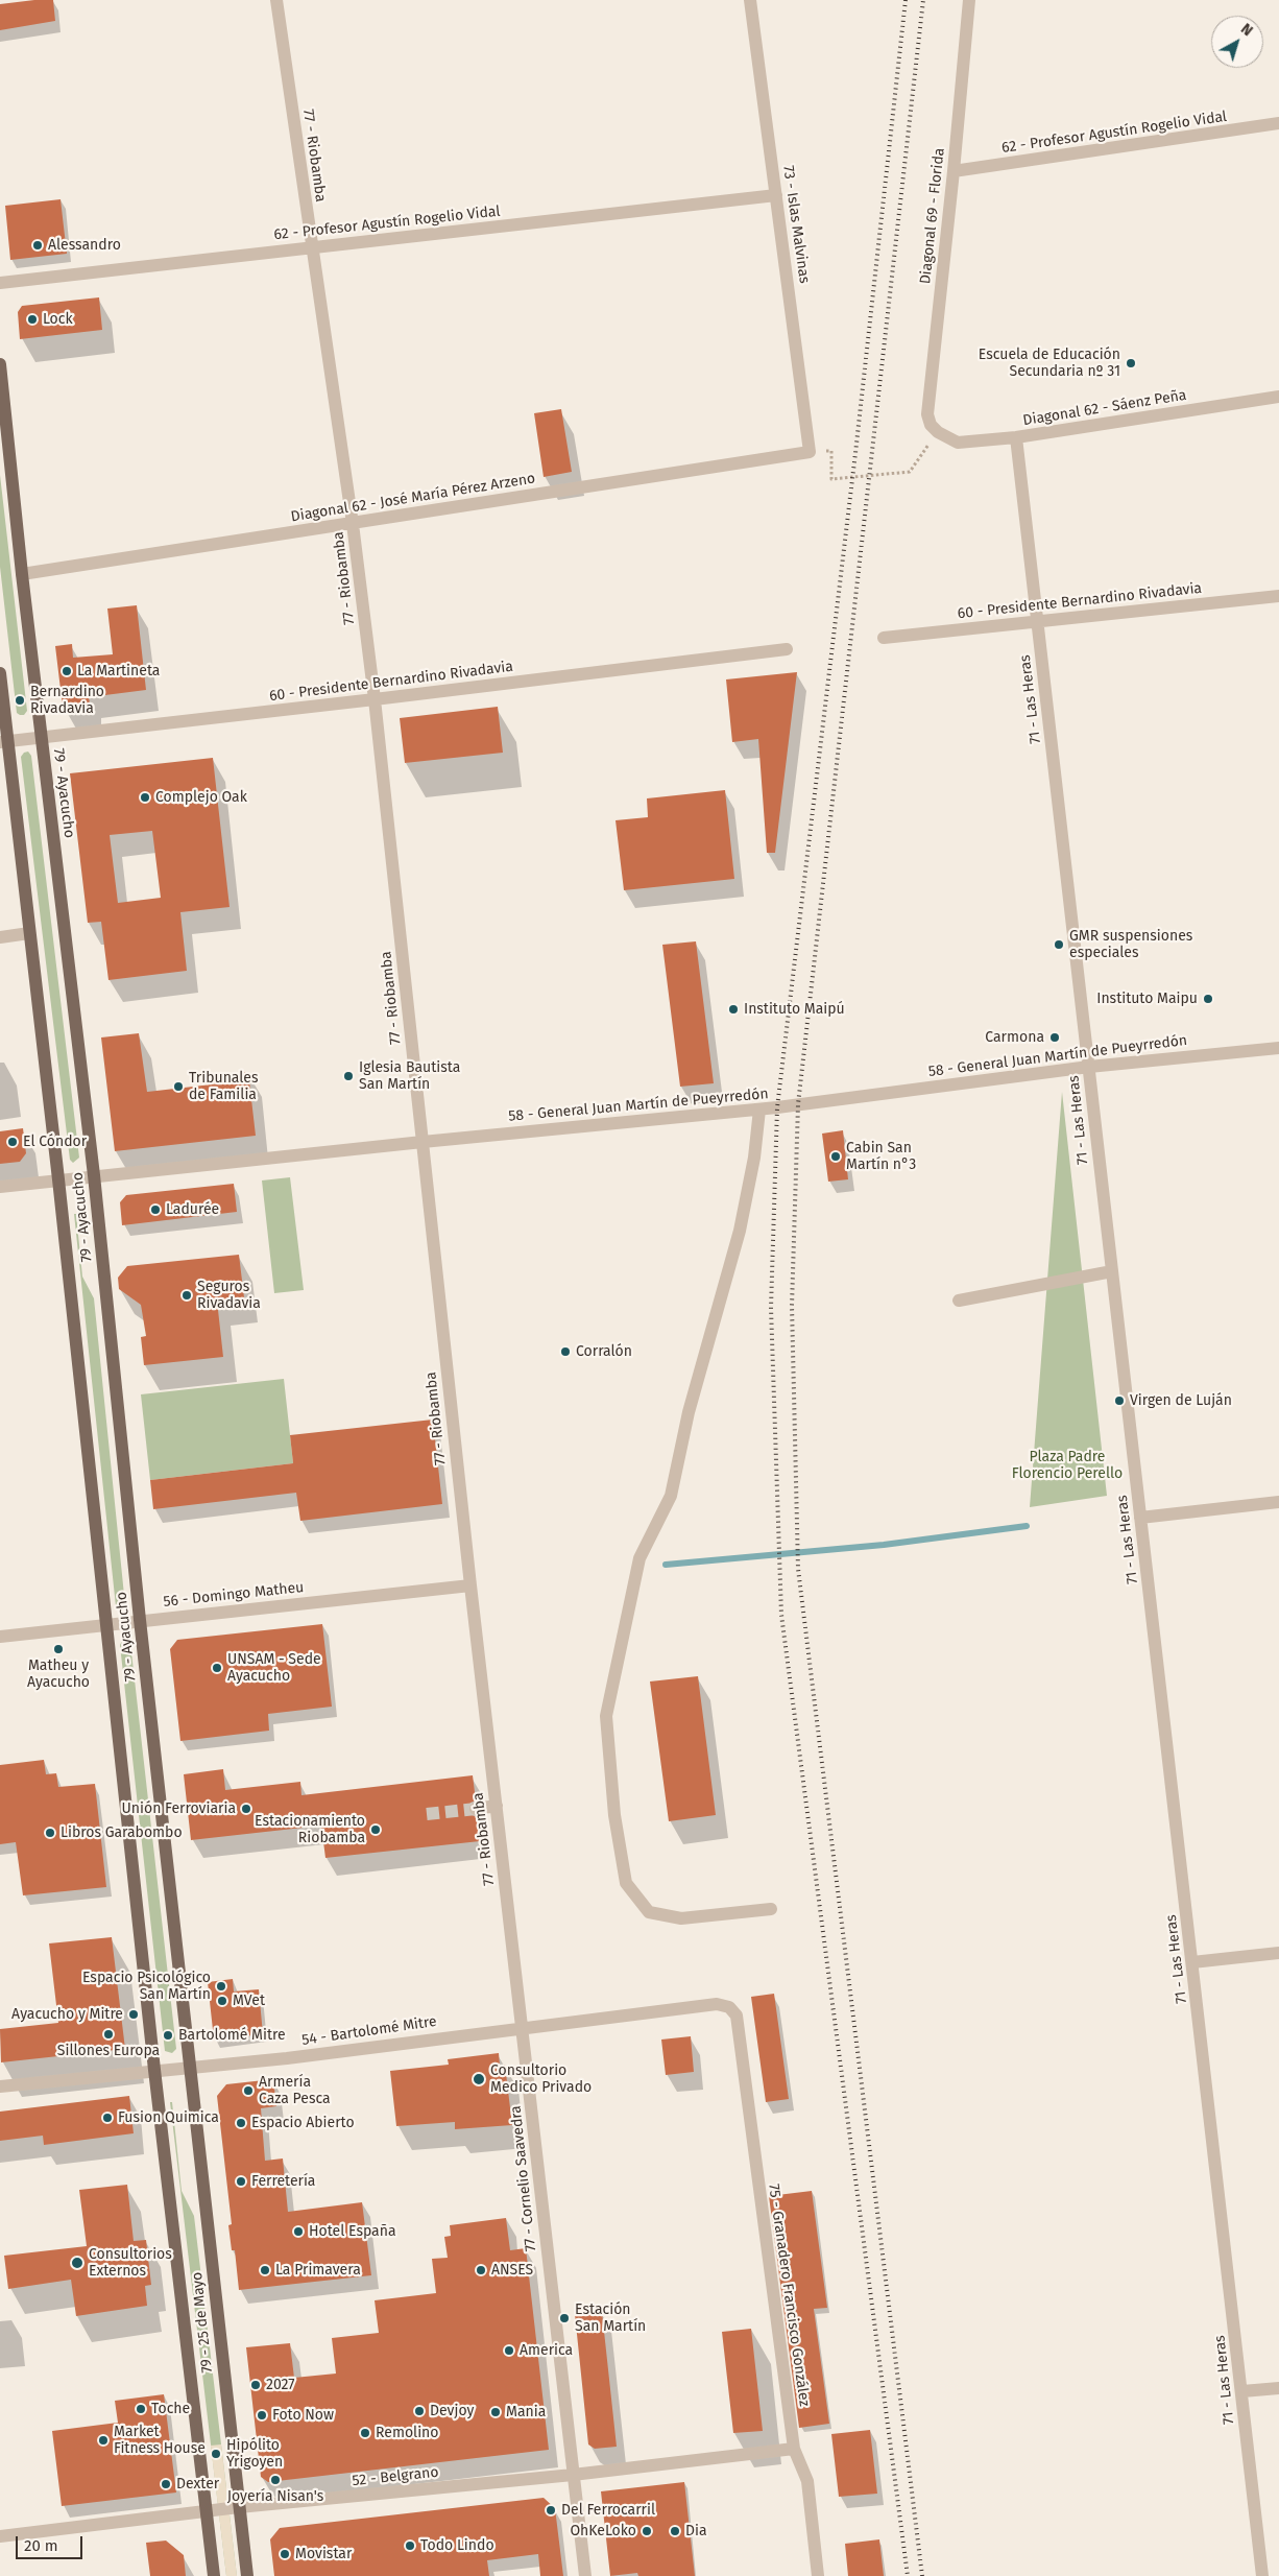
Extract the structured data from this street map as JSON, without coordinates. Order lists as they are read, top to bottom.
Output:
{
  "streets": {
    "main road": ["79 - Ayacucho", "79 - 25 de Mayo"],
    "street": [
      "62 - Profesor Agustín Rogelio Vidal",
      "77 - Riobamba",
      "Diagonal 69 - Florida",
      "73 - Islas Malvinas",
      "Diagonal 62 - Sáenz Peña",
      "Diagonal 62 - José María Pérez Arzeno",
      "60 - Presidente Bernardino Rivadavia",
      "71 - Las Heras",
      "58 - General Juan Martín de Pueyrredón",
      "56 - Domingo Matheu",
      "54 - Bartolomé Mitre",
      "77 - Cornelio Saavedra",
      "75 - Granadero Francisco González",
      "52 - Belgrano"
    ]
  },
  "crossings": [
    ["62 - Profesor Agustín Rogelio Vidal", "77 - Riobamba"],
    ["62 - Profesor Agustín Rogelio Vidal", "Diagonal 69 - Florida"],
    ["62 - Profesor Agustín Rogelio Vidal", "73 - Islas Malvinas"],
    ["77 - Riobamba", "Diagonal 62 - José María Pérez Arzeno"],
    ["77 - Riobamba", "60 - Presidente Bernardino Rivadavia"],
    ["77 - Riobamba", "58 - General Juan Martín de Pueyrredón"],
    ["77 - Riobamba", "56 - Domingo Matheu"],
    ["77 - Riobamba", "54 - Bartolomé Mitre"],
    ["77 - Riobamba", "77 - Cornelio Saavedra"],
    ["Diagonal 69 - Florida", "Diagonal 62 - Sáenz Peña"],
    ["73 - Islas Malvinas", "Diagonal 62 - José María Pérez Arzeno"],
    ["Diagonal 62 - Sáenz Peña", "71 - Las Heras"],
    ["Diagonal 62 - José María Pérez Arzeno", "79 - Ayacucho"],
    ["60 - Presidente Bernardino Rivadavia", "71 - Las Heras"],
    ["60 - Presidente Bernardino Rivadavia", "79 - Ayacucho"],
    ["71 - Las Heras", "58 - General Juan Martín de Pueyrredón"],
    ["79 - Ayacucho", "58 - General Juan Martín de Pueyrredón"],
    ["79 - Ayacucho", "56 - Domingo Matheu"],
    ["79 - Ayacucho", "54 - Bartolomé Mitre"],
    ["79 - Ayacucho", "79 - 25 de Mayo"],
    ["54 - Bartolomé Mitre", "77 - Cornelio Saavedra"],
    ["54 - Bartolomé Mitre", "75 - Granadero Francisco González"],
    ["54 - Bartolomé Mitre", "79 - 25 de Mayo"],
    ["77 - Cornelio Saavedra", "52 - Belgrano"],
    ["75 - Granadero Francisco González", "52 - Belgrano"],
    ["79 - 25 de Mayo", "52 - Belgrano"]
  ],
  "parks": ["Plaza Padre Florencio Perello"],
  "places": [
    "Alessandro",
    "Lock",
    "Escuela de Educación Secundaria nº 31",
    "La Martineta",
    "Bernardino Rivadavia",
    "Complejo Oak",
    "GMR suspensiones especiales",
    "Instituto Maipu",
    "Instituto Maipú",
    "Carmona",
    "Iglesia Bautista San Martín",
    "Tribunales de Familia",
    "El Cóndor",
    "Cabin San Martín n°3",
    "Ladurée",
    "Seguros Rivadavia",
    "Corralón",
    "Virgen de Luján",
    "Matheu y Ayacucho",
    "UNSAM - Sede Ayacucho",
    "Unión Ferroviaria",
    "Estacionamiento Riobamba",
    "Libros Garabombo",
    "Espacio Psicológico San Martín",
    "MVet",
    "Ayacucho y Mitre",
    "Sillones Europa",
    "Bartolomé Mitre",
    "Consultorio Medico Privado",
    "Armería Caza Pesca",
    "Fusion Quimica",
    "Espacio Abierto",
    "Ferretería",
    "Hotel España",
    "Consultorios Externos",
    "La Primavera",
    "ANSES",
    "Estación San Martín",
    "America",
    "2027",
    "Toche",
    "Devjoy",
    "Mania",
    "Foto Now",
    "Remolino",
    "Market Fitness House",
    "Hipólito Yrigoyen",
    "Joyería Nisan's",
    "Dexter",
    "Del Ferrocarril",
    "OhKeLoko",
    "Dia",
    "Todo Lindo",
    "Movistar"
  ],
  "scale_bar": "20 m",
  "north": "top right"
}
